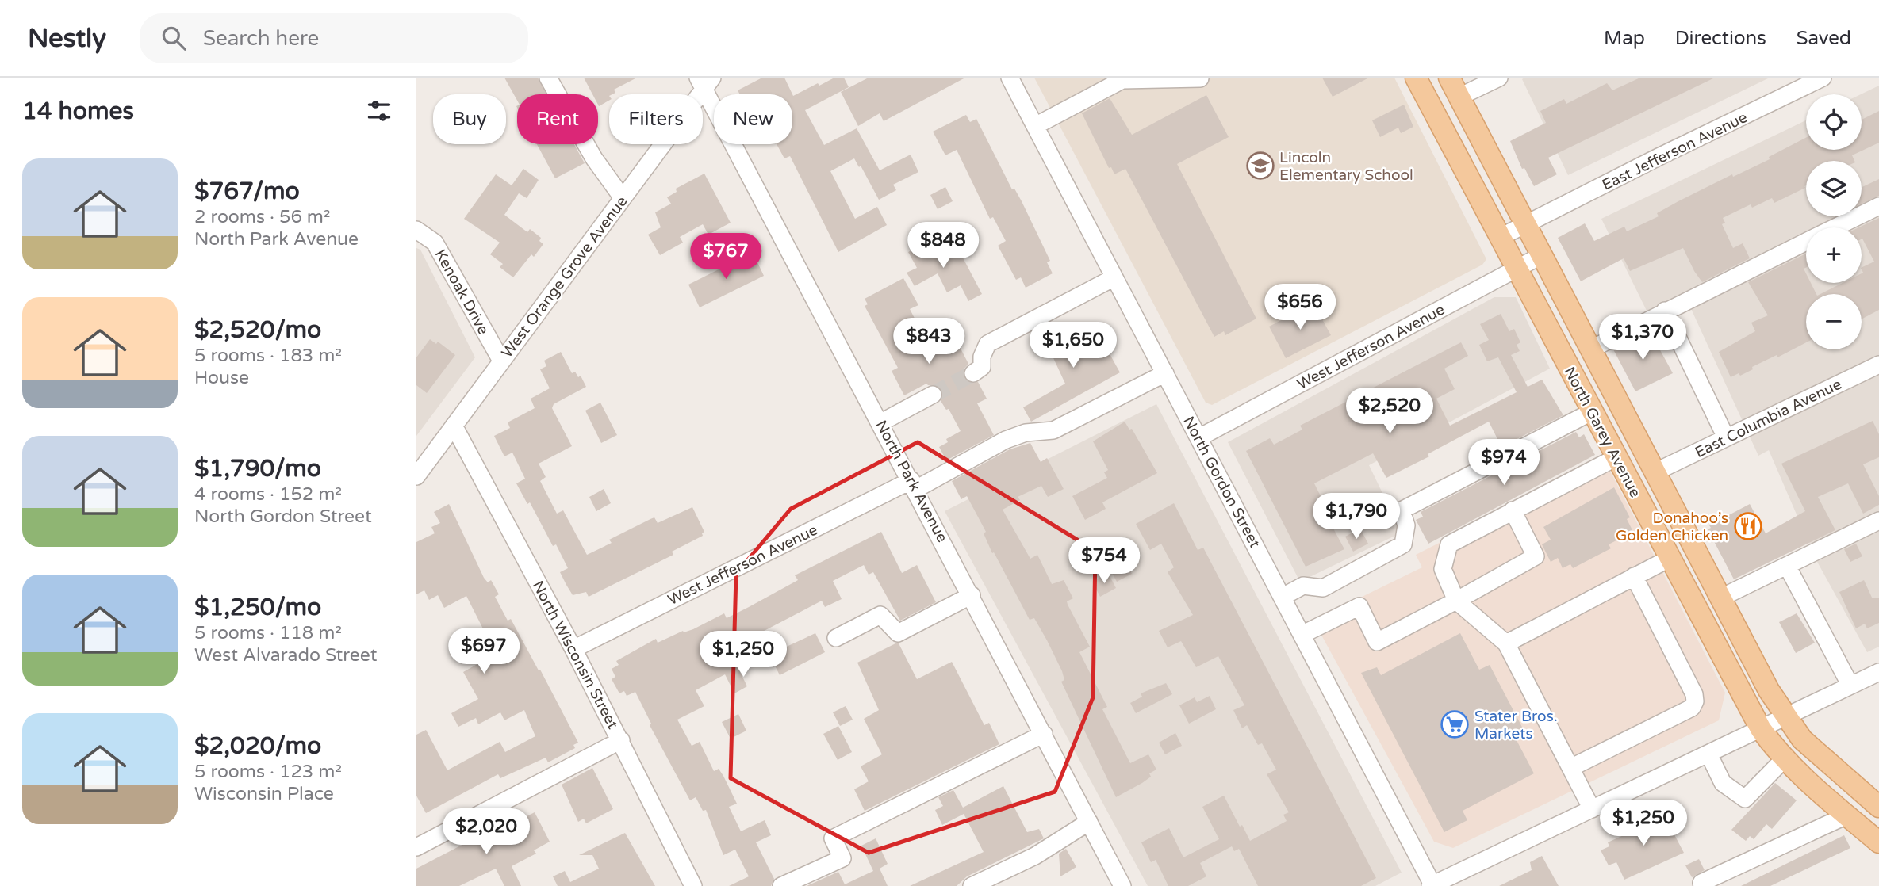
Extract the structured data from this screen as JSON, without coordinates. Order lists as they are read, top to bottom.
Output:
{
  "streets": {
    "main road": ["North Garey Avenue"],
    "street": [
      "East Jefferson Avenue",
      "West Orange Grove Avenue",
      "Kenoak Drive",
      "West Jefferson Avenue",
      "East Columbia Avenue",
      "North Park Avenue",
      "North Gordon Street",
      "North Wisconsin Street"
    ]
  },
  "crossings": [
    ["East Jefferson Avenue", "North Garey Avenue"],
    ["West Orange Grove Avenue", "Kenoak Drive"],
    ["West Orange Grove Avenue", "North Park Avenue"],
    ["West Orange Grove Avenue", "North Wisconsin Street"],
    ["West Jefferson Avenue", "North Garey Avenue"],
    ["West Jefferson Avenue", "North Park Avenue"],
    ["West Jefferson Avenue", "North Gordon Street"],
    ["West Jefferson Avenue", "North Wisconsin Street"],
    ["East Columbia Avenue", "North Garey Avenue"]
  ],
  "places": {
    "school or university": ["Lincoln Elementary School"],
    "restaurant": ["Donahoo’s Golden Chicken"],
    "supermarket": ["Stater Bros. Markets"]
  },
  "page": {
    "header": "Nestly",
    "search": "Search here",
    "nav": ["Map", "Directions", "Saved"],
    "heading": "14 homes",
    "map_buttons": ["+", "−"],
    "chip": [
      "Buy",
      "Rent",
      "Filters",
      "New"
    ],
    "list": [
      {
        "name": "$767/mo",
        "note": "2 rooms · 56 m² · North Park Avenue"
      },
      {
        "name": "$2,520/mo",
        "note": "5 rooms · 183 m² · House"
      },
      {
        "name": "$1,790/mo",
        "note": "4 rooms · 152 m² · North Gordon Street"
      },
      {
        "name": "$1,250/mo",
        "note": "5 rooms · 118 m² · West Alvarado Street"
      },
      {
        "name": "$2,020/mo",
        "note": "5 rooms · 123 m² · Wisconsin Place"
      }
    ],
    "price": [
      "$848",
      "$767",
      "$656",
      "$1,370",
      "$843",
      "$1,650",
      "$2,520",
      "$974",
      "$1,790",
      "$754",
      "$697",
      "$1,250",
      "$1,250",
      "$2,020"
    ]
  }
}
